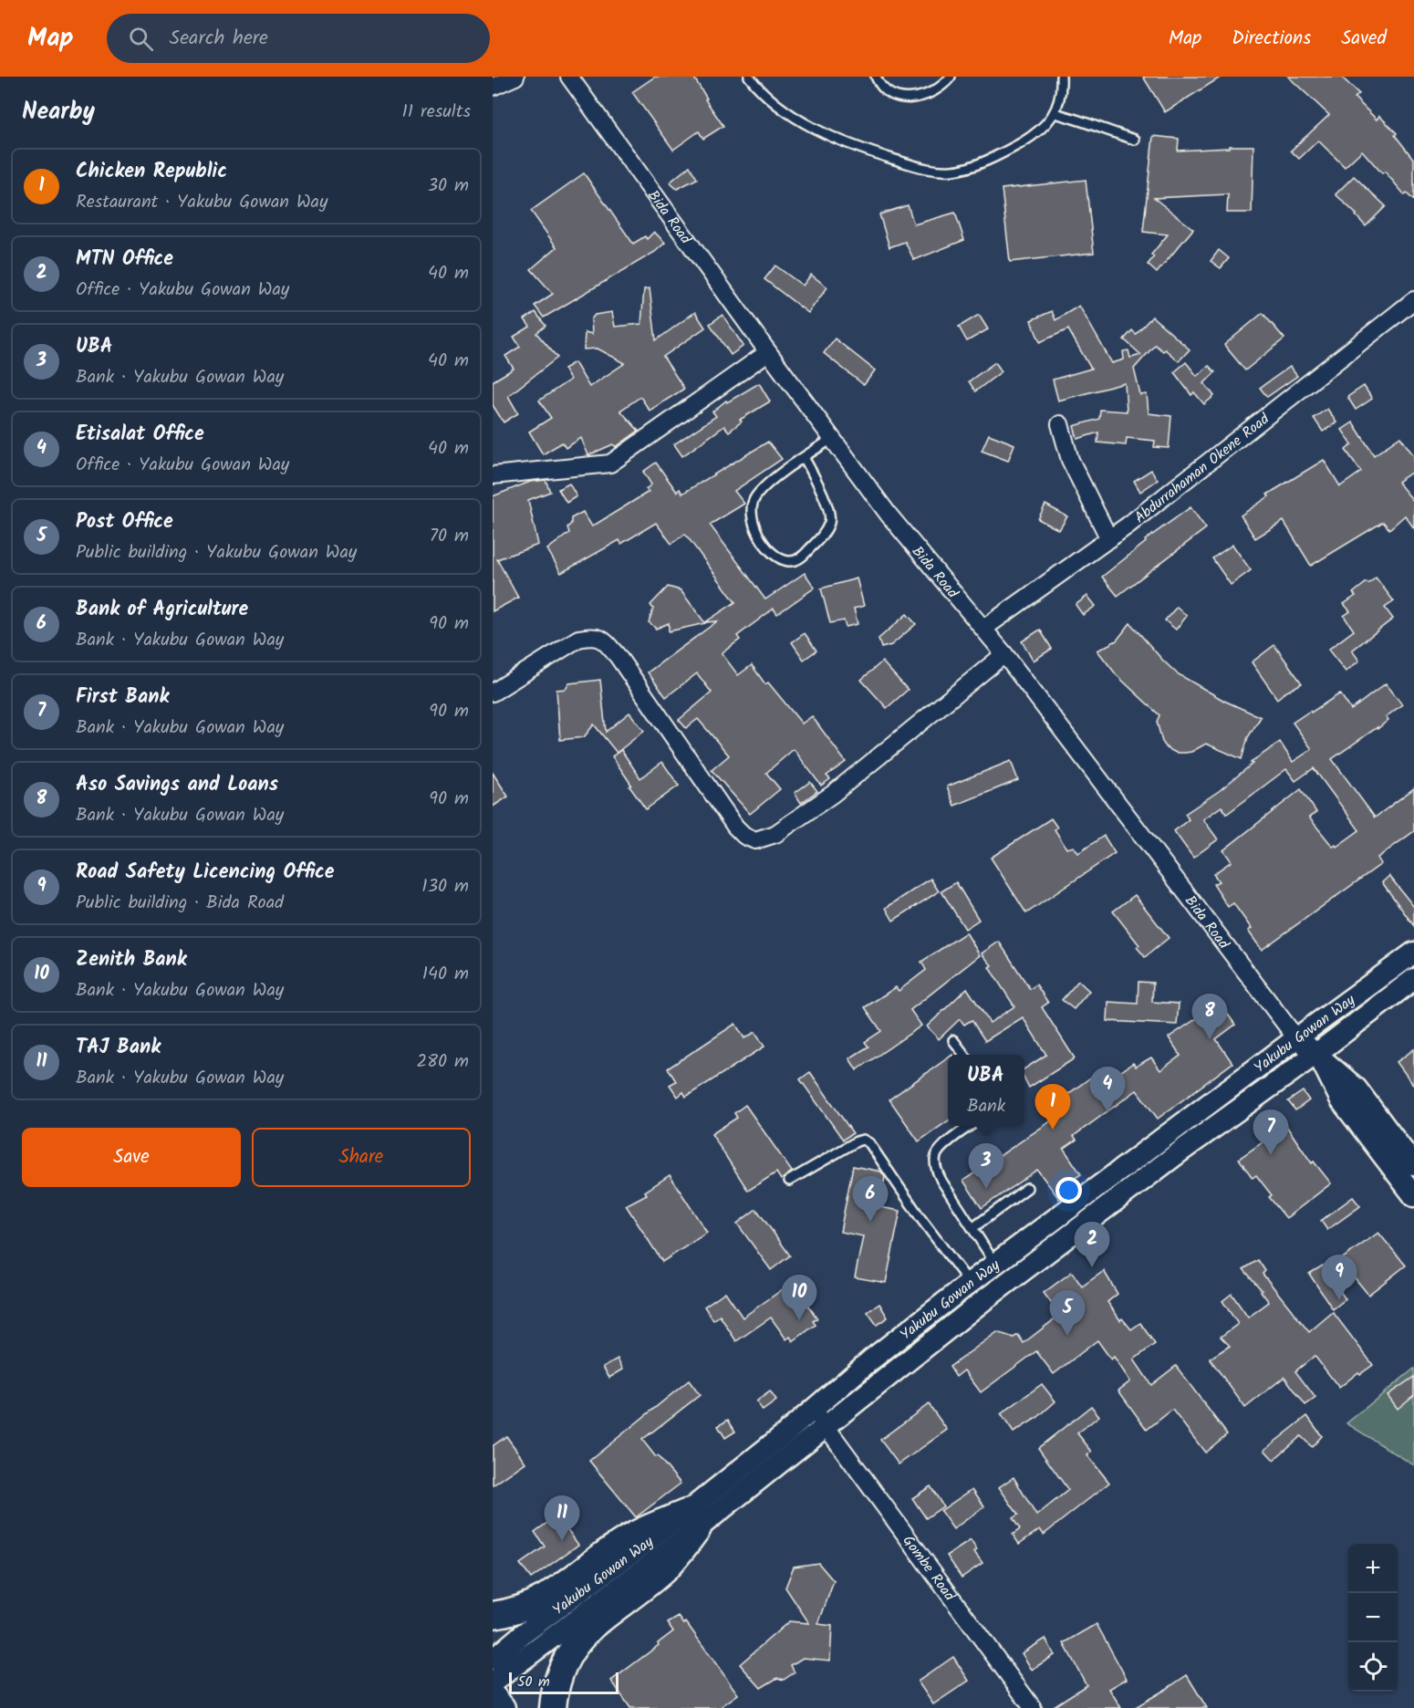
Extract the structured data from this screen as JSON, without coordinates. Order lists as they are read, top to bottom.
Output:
{
  "streets": {
    "street": [
      "Bida Road",
      "Abdurrahaman Okene Road",
      "Yakubu Gowan Way",
      "Gombe Road"
    ]
  },
  "crossings": [
    ["Bida Road", "Abdurrahaman Okene Road"],
    ["Bida Road", "Yakubu Gowan Way"],
    ["Yakubu Gowan Way", "Gombe Road"]
  ],
  "scale_bar": "50 m",
  "page": {
    "header": "Map",
    "search": "Search here",
    "nav": ["Map", "Directions", "Saved"],
    "heading": ["Nearby", "11 results"],
    "list": [
      {
        "mark": "1",
        "name": "Chicken Republic",
        "note": "Restaurant · Yakubu Gowan Way",
        "value": "30 m"
      },
      {
        "mark": "2",
        "name": "MTN Office",
        "note": "Office · Yakubu Gowan Way",
        "value": "40 m"
      },
      {
        "mark": "3",
        "name": "UBA",
        "note": "Bank · Yakubu Gowan Way",
        "value": "40 m"
      },
      {
        "mark": "4",
        "name": "Etisalat Office",
        "note": "Office · Yakubu Gowan Way",
        "value": "40 m"
      },
      {
        "mark": "5",
        "name": "Post Office",
        "note": "Public building · Yakubu Gowan Way",
        "value": "70 m"
      },
      {
        "mark": "6",
        "name": "Bank of Agriculture",
        "note": "Bank · Yakubu Gowan Way",
        "value": "90 m"
      },
      {
        "mark": "7",
        "name": "First Bank",
        "note": "Bank · Yakubu Gowan Way",
        "value": "90 m"
      },
      {
        "mark": "8",
        "name": "Aso Savings and Loans",
        "note": "Bank · Yakubu Gowan Way",
        "value": "90 m"
      },
      {
        "mark": "9",
        "name": "Road Safety Licencing Office",
        "note": "Public building · Bida Road",
        "value": "130 m"
      },
      {
        "mark": "10",
        "name": "Zenith Bank",
        "note": "Bank · Yakubu Gowan Way",
        "value": "140 m"
      },
      {
        "mark": "11",
        "name": "TAJ Bank",
        "note": "Bank · Yakubu Gowan Way",
        "value": "280 m"
      }
    ],
    "pins": [
      "8",
      "4",
      "1",
      "7",
      "3",
      "6",
      "2",
      "9",
      "10",
      "5",
      "11"
    ],
    "popup": ["UBA", "Bank"],
    "buttons": ["Save", "Share"],
    "map_buttons": ["+", "−"],
    "scale": "50 m"
  }
}
